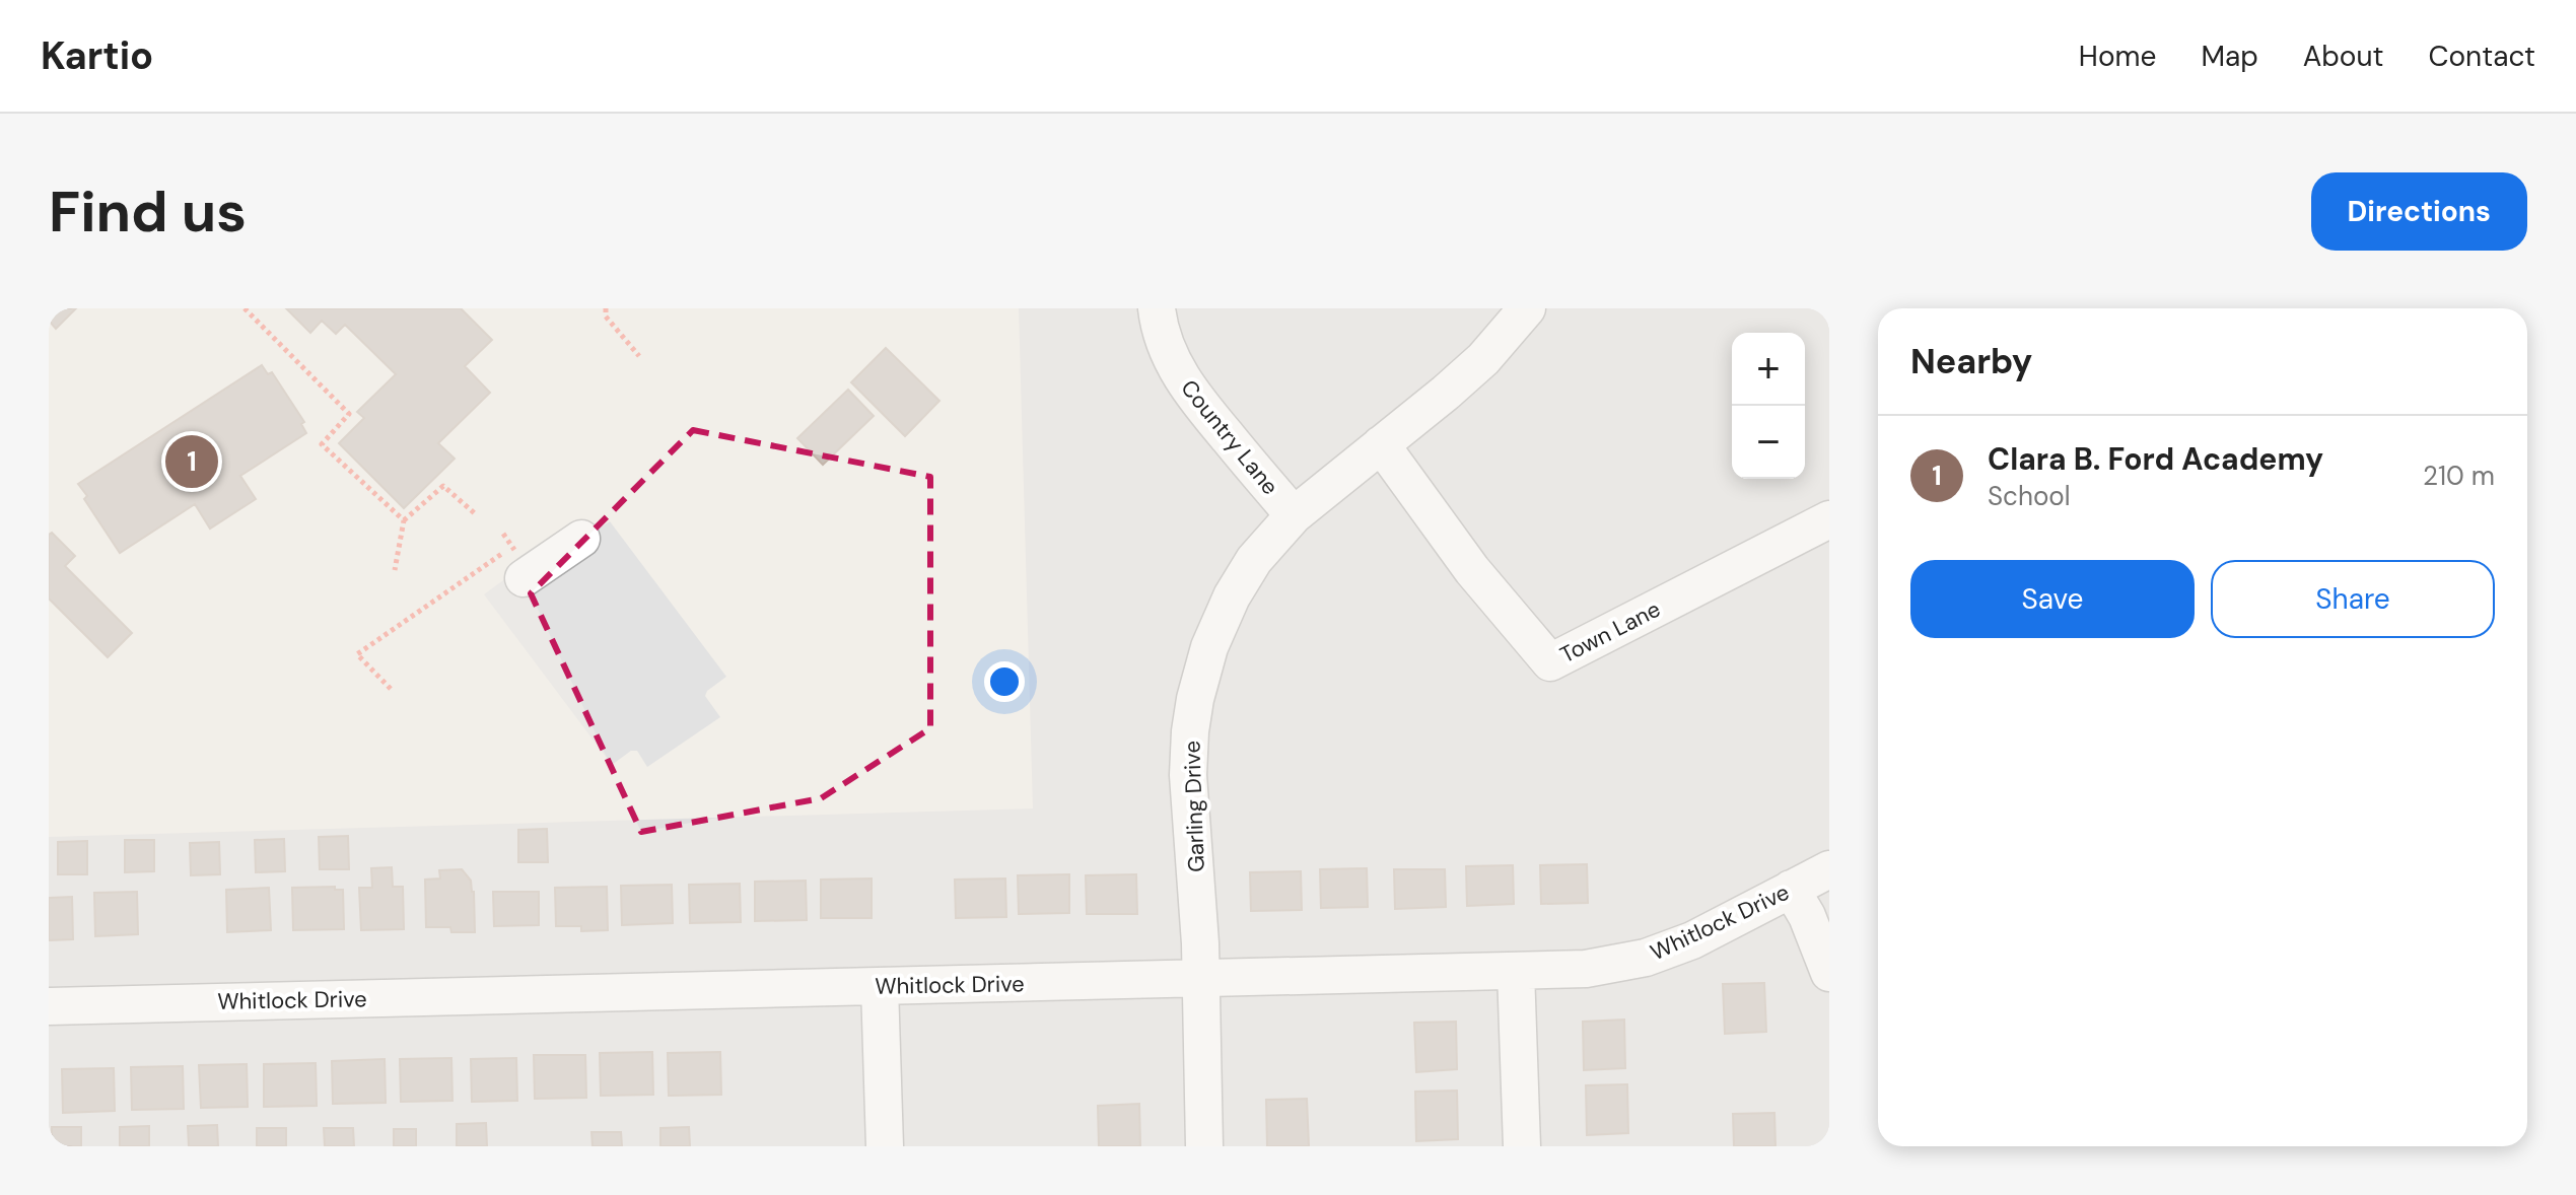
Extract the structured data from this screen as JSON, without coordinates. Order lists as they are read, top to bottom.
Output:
{
  "streets": {
    "street": [
      "Country Lane",
      "Town Lane",
      "Garling Drive",
      "Whitlock Drive"
    ]
  },
  "crossings": [
    ["Country Lane", "Garling Drive"],
    ["Town Lane", "Garling Drive"],
    ["Garling Drive", "Whitlock Drive"]
  ],
  "page": {
    "header": "Kartio",
    "nav": [
      "Home",
      "Map",
      "About",
      "Contact"
    ],
    "buttons": [
      "Directions",
      ["Save", "Share"]
    ],
    "title": "Find us",
    "heading": "Nearby",
    "map_buttons": ["+", "−"],
    "list": [
      {
        "mark": "1",
        "name": "Clara B. Ford Academy",
        "note": "School",
        "value": "210 m"
      }
    ],
    "pins": "1"
  }
}
